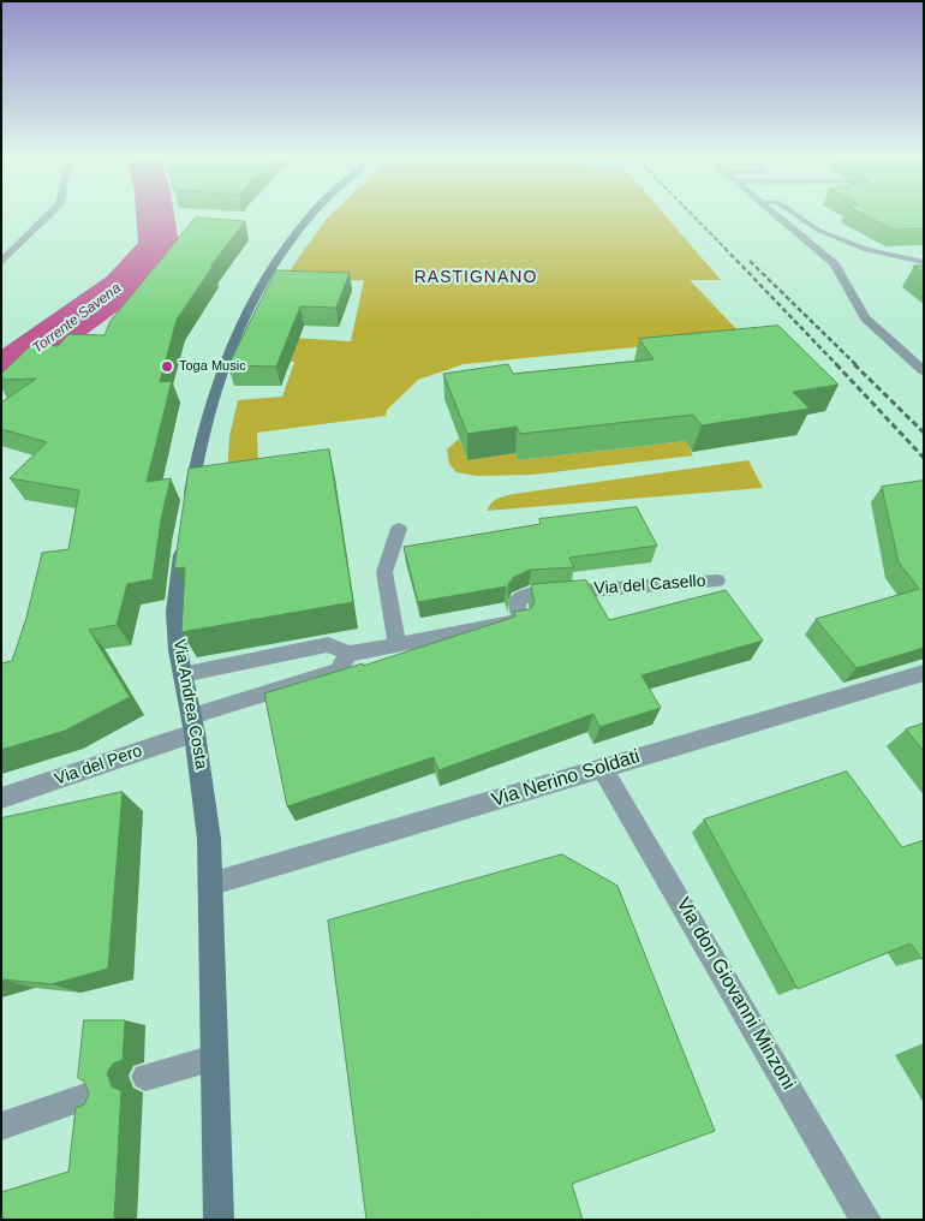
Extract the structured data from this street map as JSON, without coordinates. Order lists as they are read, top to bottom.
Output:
{
  "streets": {
    "main road": ["Via Andrea Costa"],
    "street": [
      "Via del Casello",
      "Via del Pero",
      "Via Nerino Soldati",
      "Via don Giovanni Minzoni"
    ]
  },
  "crossings": [
    ["Via del Casello", "Via Andrea Costa"],
    ["Via Andrea Costa", "Via del Pero"],
    ["Via Andrea Costa", "Via Nerino Soldati"],
    ["Via Nerino Soldati", "Via don Giovanni Minzoni"]
  ],
  "districts": ["RASTIGNANO"],
  "water": ["Torrente Savena"],
  "places": ["Toga Music"]
}
